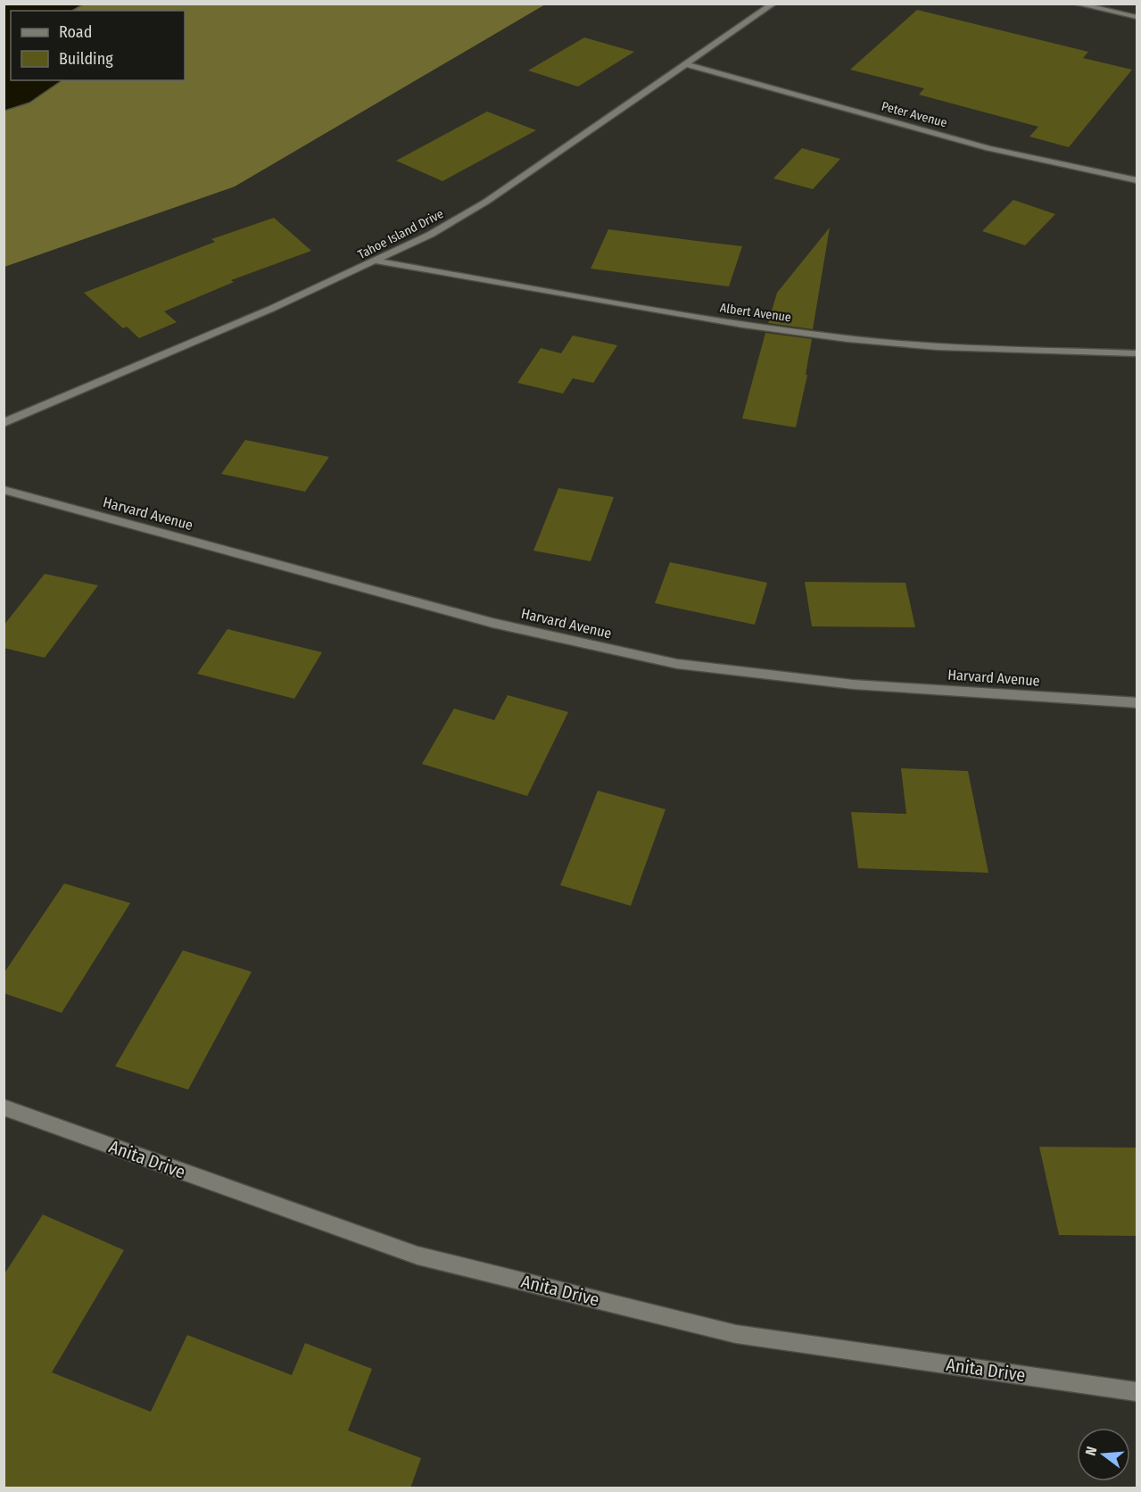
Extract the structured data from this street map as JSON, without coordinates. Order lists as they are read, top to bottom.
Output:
{
  "streets": {
    "street": [
      "Peter Avenue",
      "Tahoe Island Drive",
      "Albert Avenue",
      "Harvard Avenue",
      "Anita Drive"
    ]
  },
  "crossings": [
    ["Peter Avenue", "Tahoe Island Drive"],
    ["Tahoe Island Drive", "Albert Avenue"]
  ],
  "legend": ["Road", "Building"],
  "north": "left"
}
